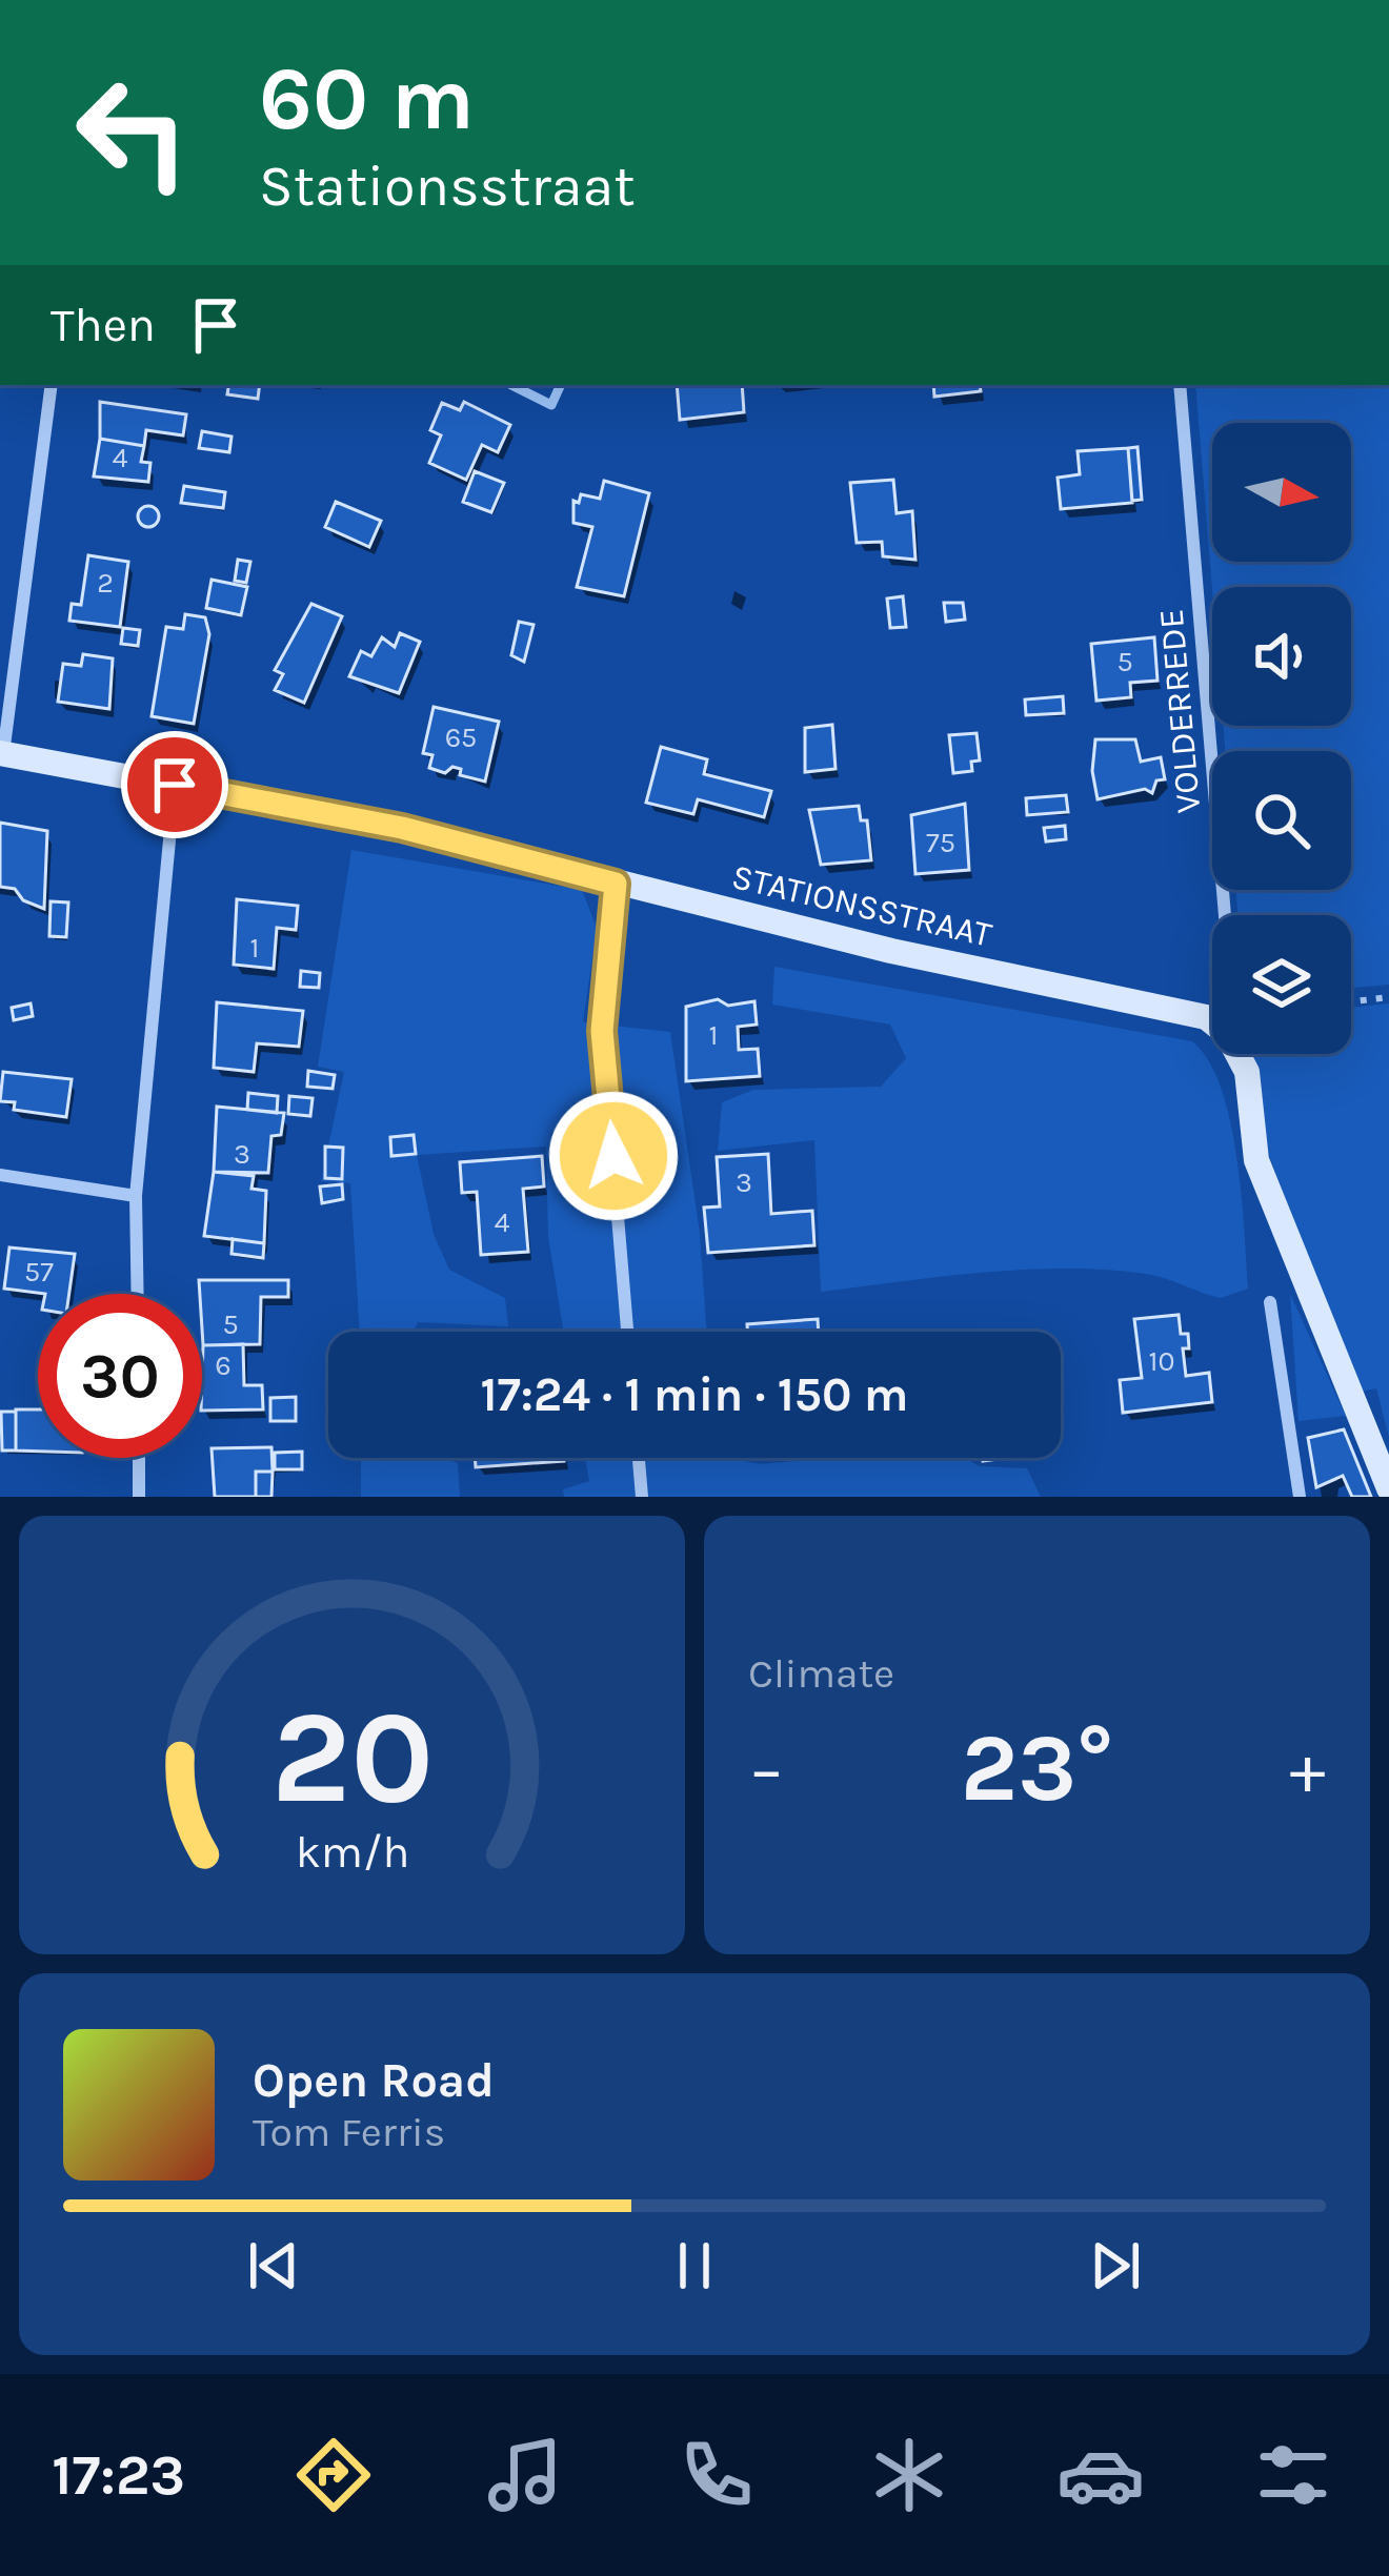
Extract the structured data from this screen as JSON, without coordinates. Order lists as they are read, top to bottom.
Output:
{
  "streets": {
    "street": ["VOLDERREDE", "STATIONSSTRAAT"]
  },
  "house_numbers": [
    "4",
    "2",
    "5",
    "65",
    "75",
    "1",
    "1",
    "3",
    "3",
    "4",
    "57",
    "5",
    "10",
    "6"
  ],
  "north": "right",
  "page": {
    "turn": ["60 m", "Stationsstraat"],
    "then": "Then",
    "limit": "30",
    "trip": "17:24 · 1 min · 150 m",
    "tile": "Climate",
    "heat": ["−", "23°", "+"],
    "song": ["Open Road", "Tom Ferris"],
    "tabs": "17:23",
    "gauge": ["20", "km/h"]
  }
}
